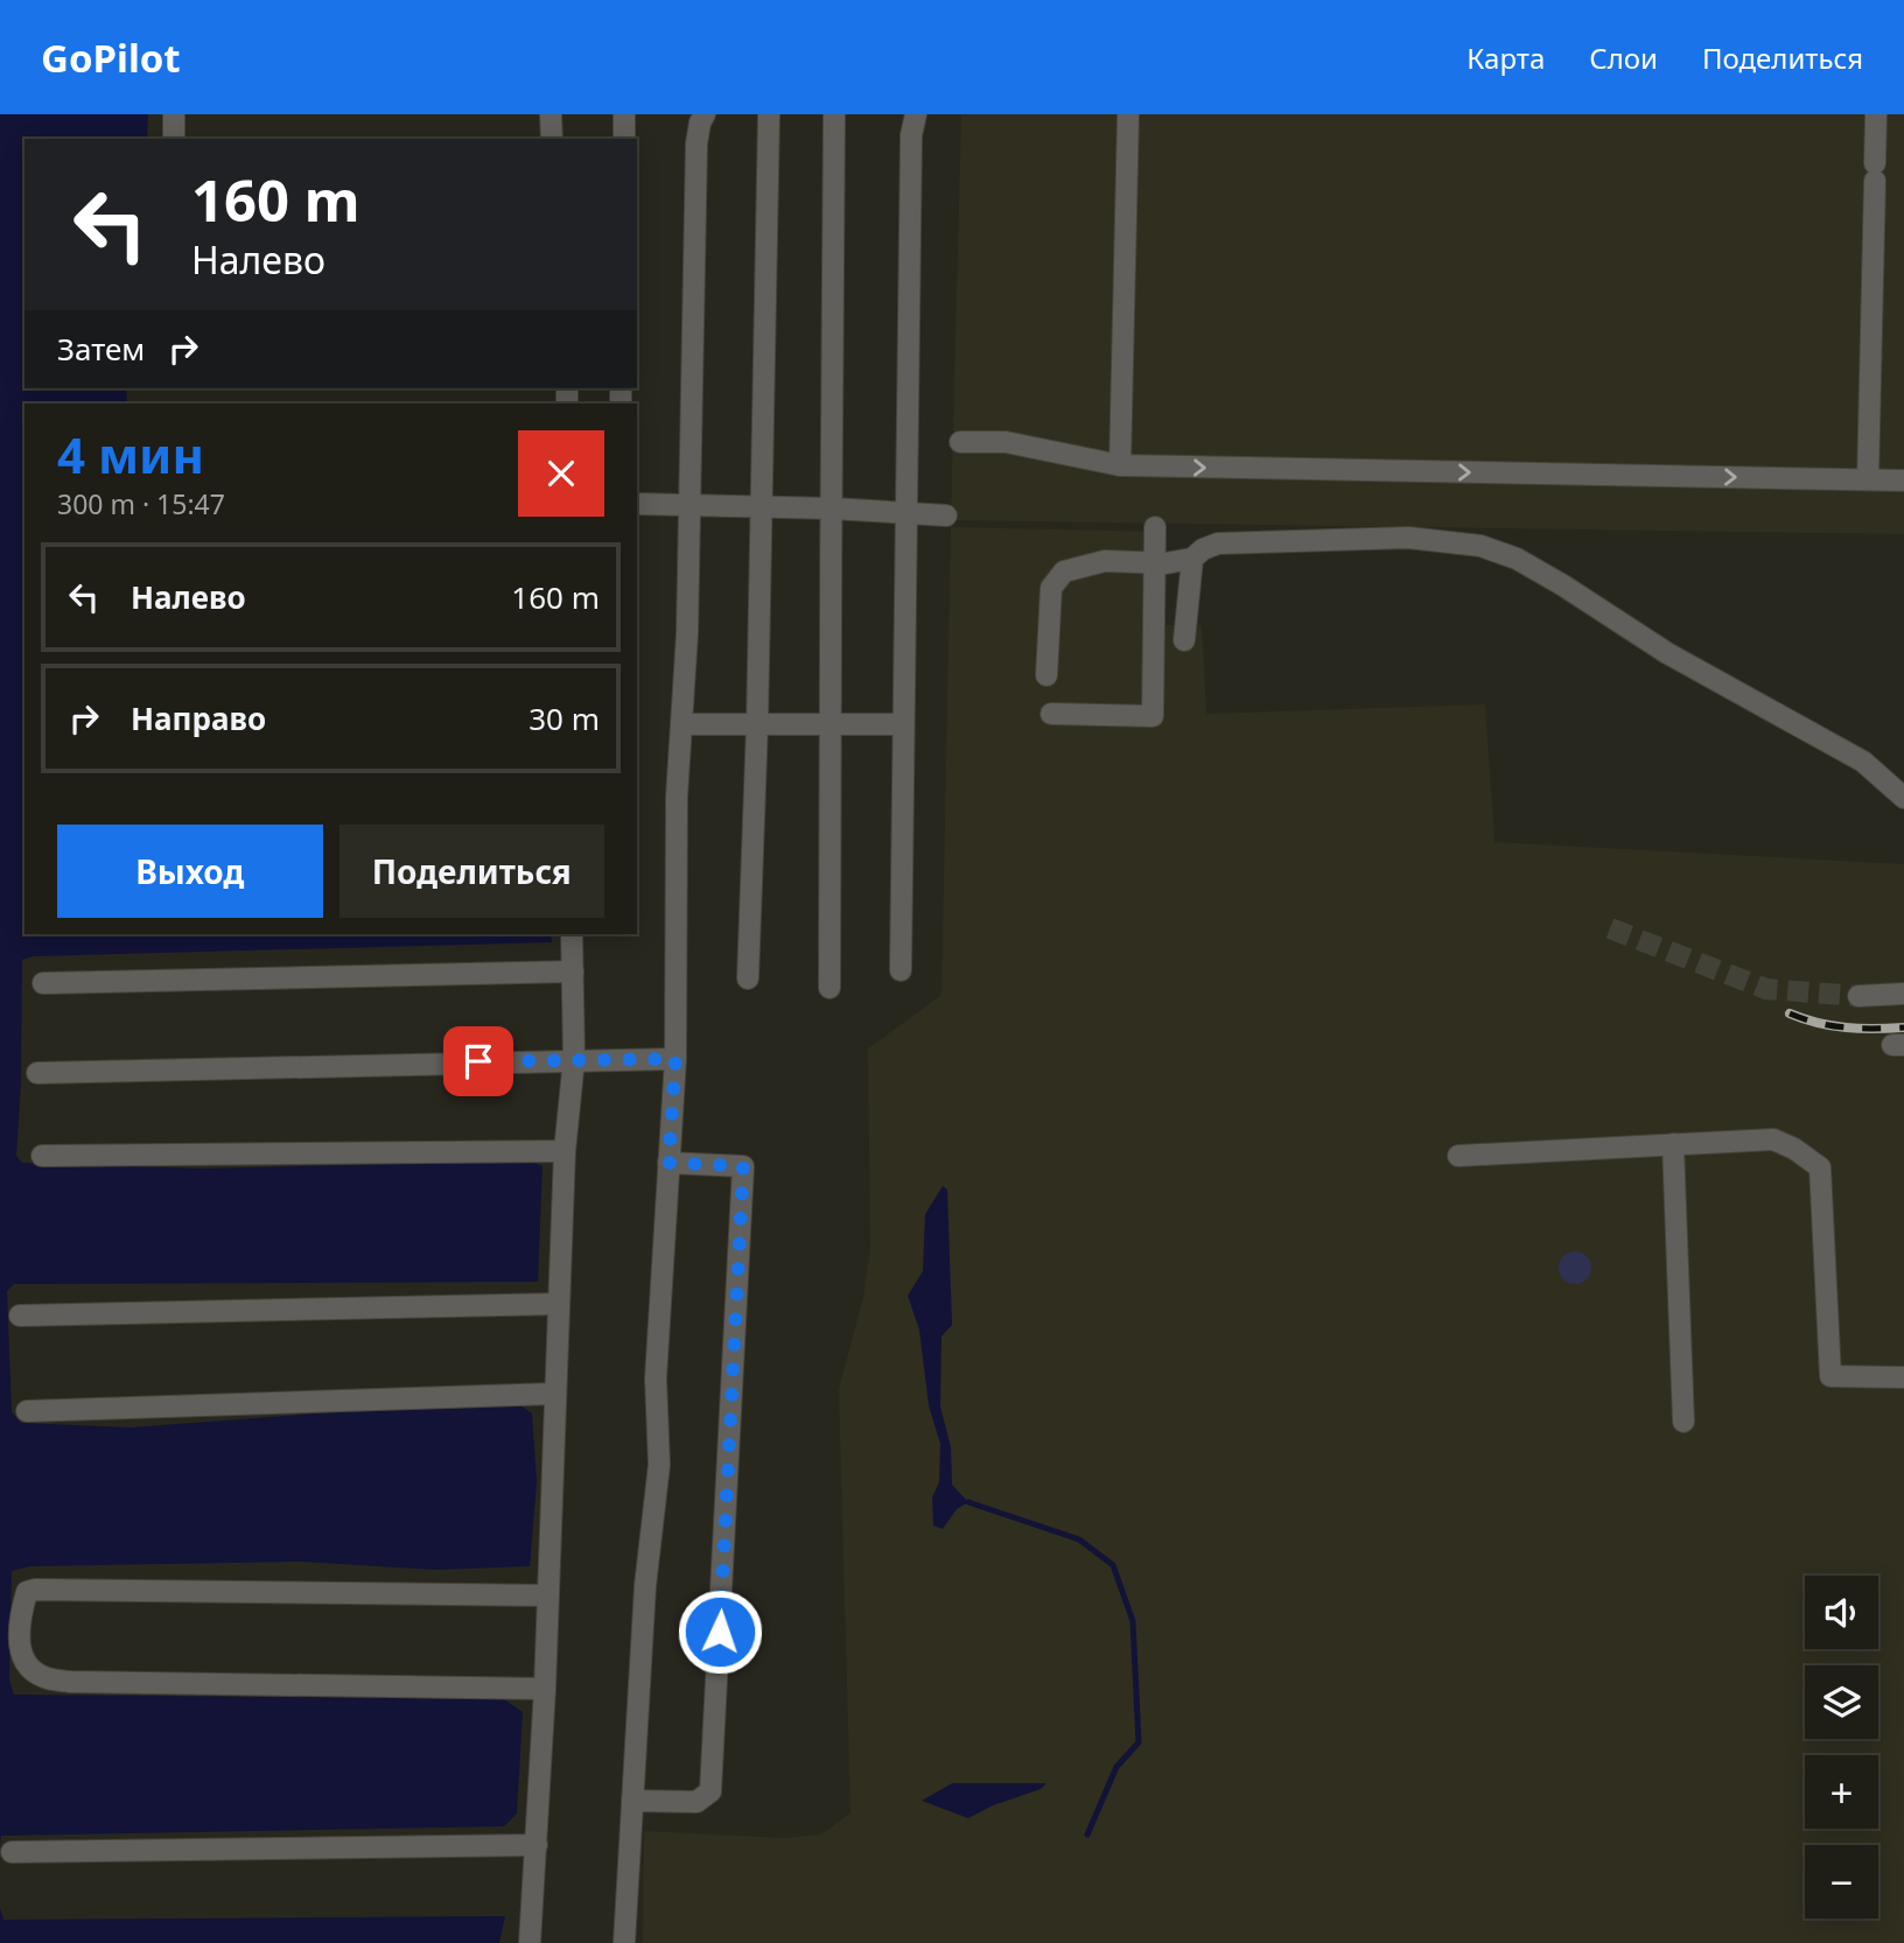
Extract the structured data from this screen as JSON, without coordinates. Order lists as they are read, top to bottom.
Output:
{
  "page": {
    "header": "GoPilot",
    "nav": ["Карта", "Слои", "Поделиться"],
    "turn": ["160 m", "Налево"],
    "then": "Затем",
    "heading": ["4 мин", "300 m · 15:47"],
    "list": [
      {
        "name": "Налево",
        "value": "160 m"
      },
      {
        "name": "Направо",
        "value": "30 m"
      }
    ],
    "buttons": ["Выход", "Поделиться"],
    "map_buttons": ["+", "−"]
  }
}
